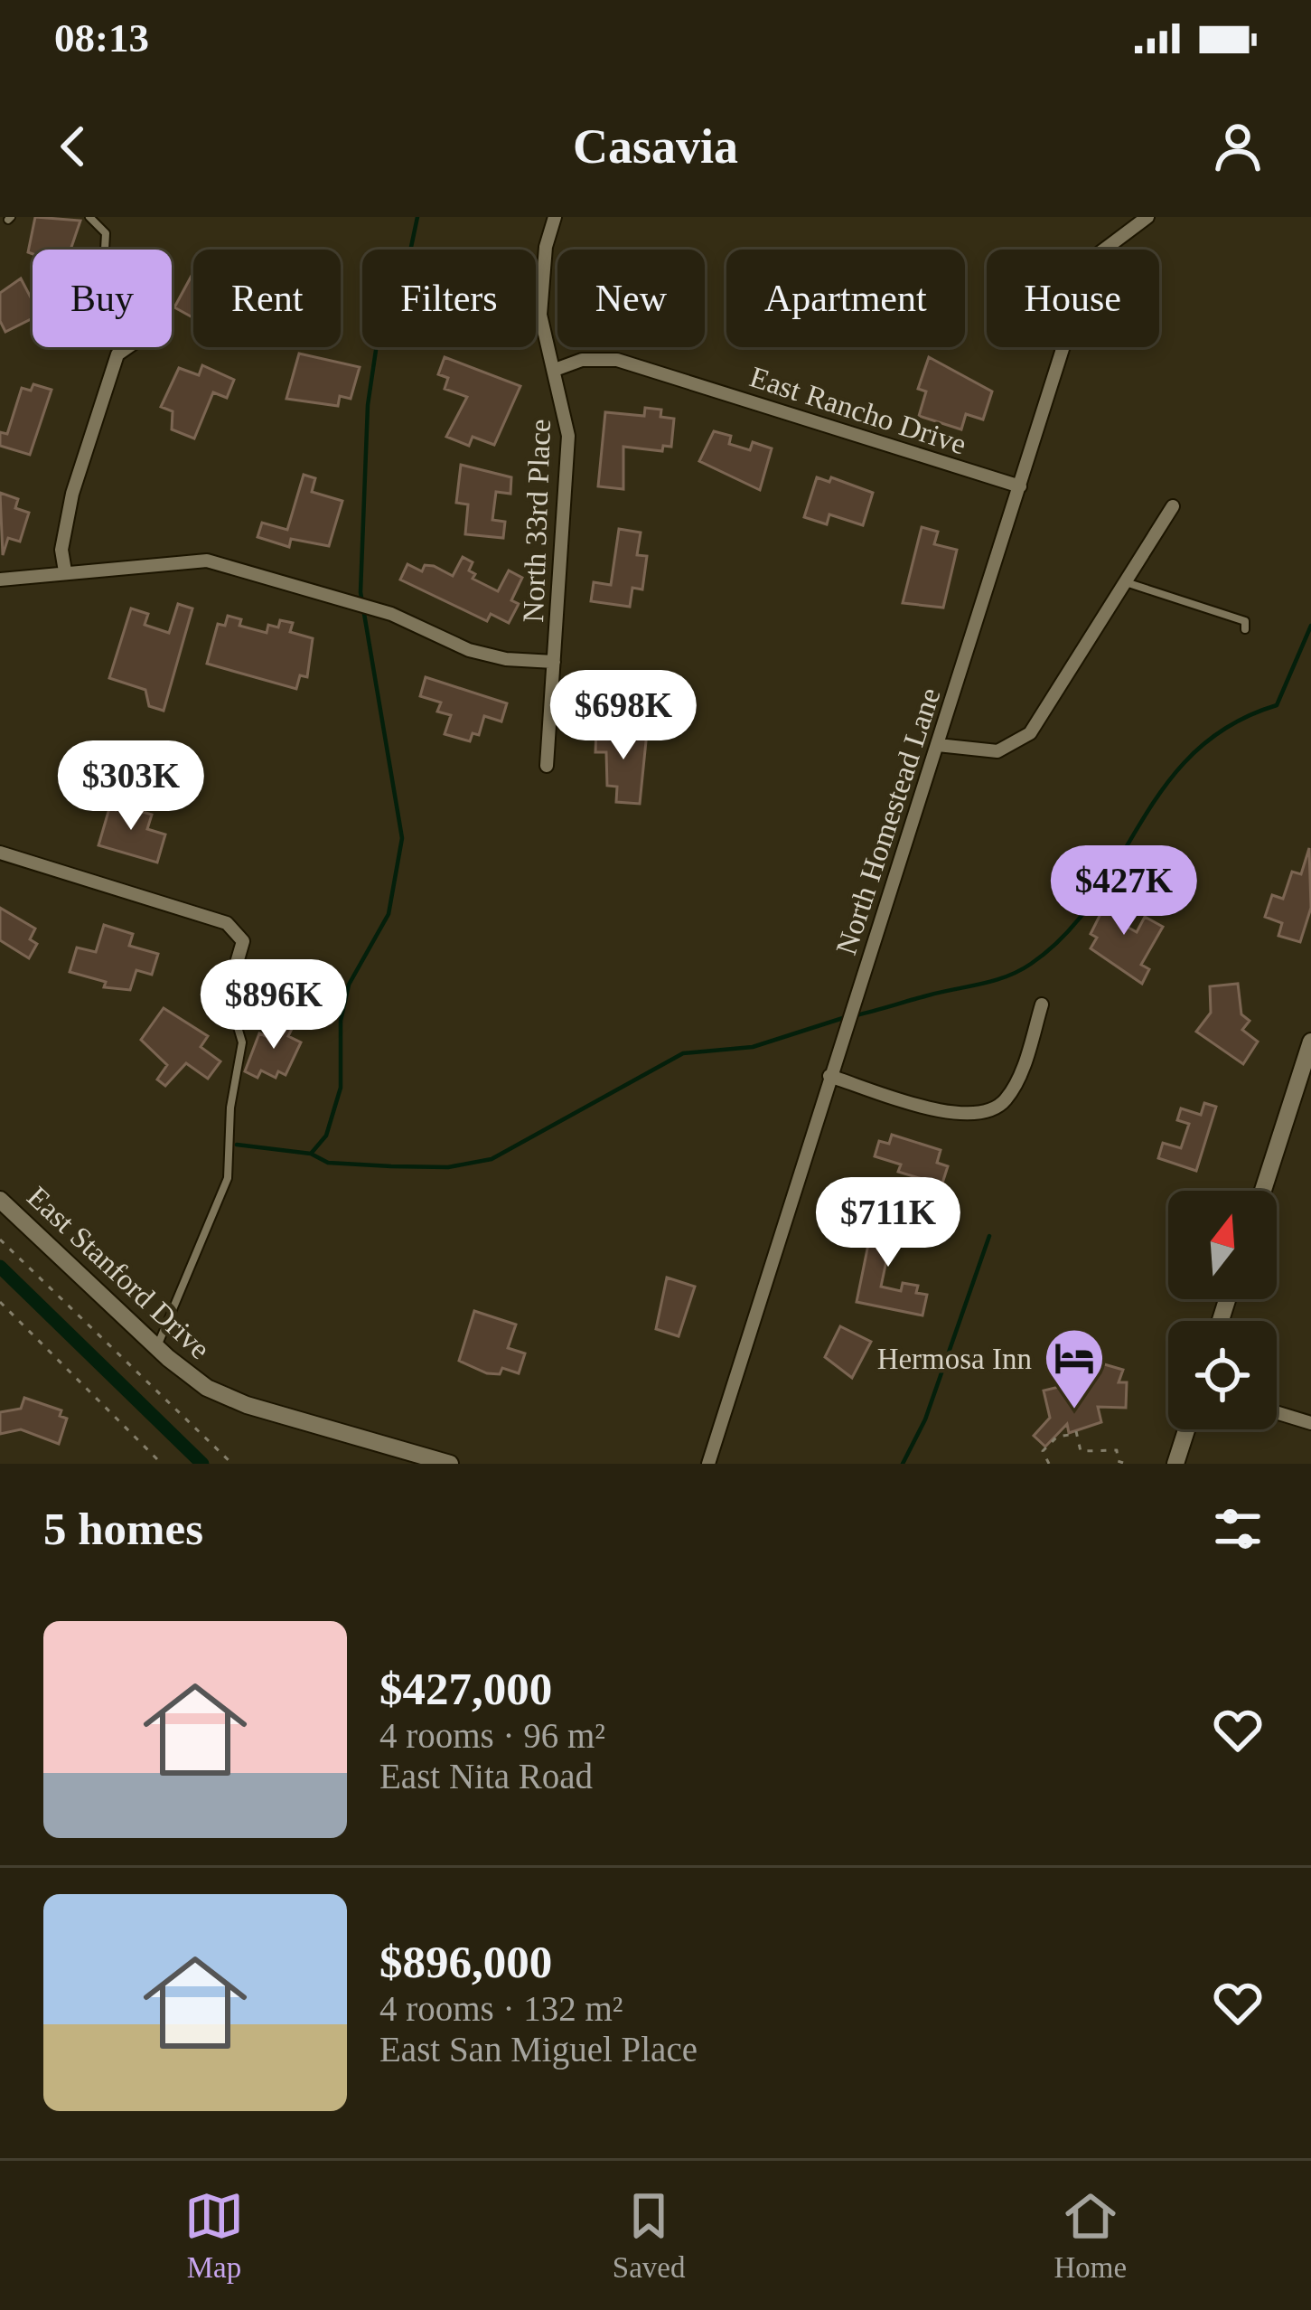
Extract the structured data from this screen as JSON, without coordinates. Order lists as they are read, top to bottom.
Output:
{
  "streets": {
    "street": [
      "East Rancho Drive",
      "North 33rd Place",
      "North Homestead Lane",
      "East Stanford Drive"
    ]
  },
  "crossings": [
    ["East Rancho Drive", "North 33rd Place"],
    ["East Rancho Drive", "North Homestead Lane"]
  ],
  "places": {
    "hotel": ["Hermosa Inn"]
  },
  "north": "top",
  "page": {
    "status": "08:13",
    "header": "Casavia",
    "chip": [
      "Buy",
      "Rent",
      "Filters",
      "New",
      "Apartment",
      "House"
    ],
    "price": [
      "$698K",
      "$303K",
      "$427K",
      "$896K",
      "$711K"
    ],
    "heading": "5 homes",
    "list": [
      {
        "name": "$427,000",
        "note": "4 rooms · 96 m² · East Nita Road"
      },
      {
        "name": "$896,000",
        "note": "4 rooms · 132 m² · East San Miguel Place"
      }
    ],
    "tabs": ["Map", "Saved", "Home"]
  }
}
